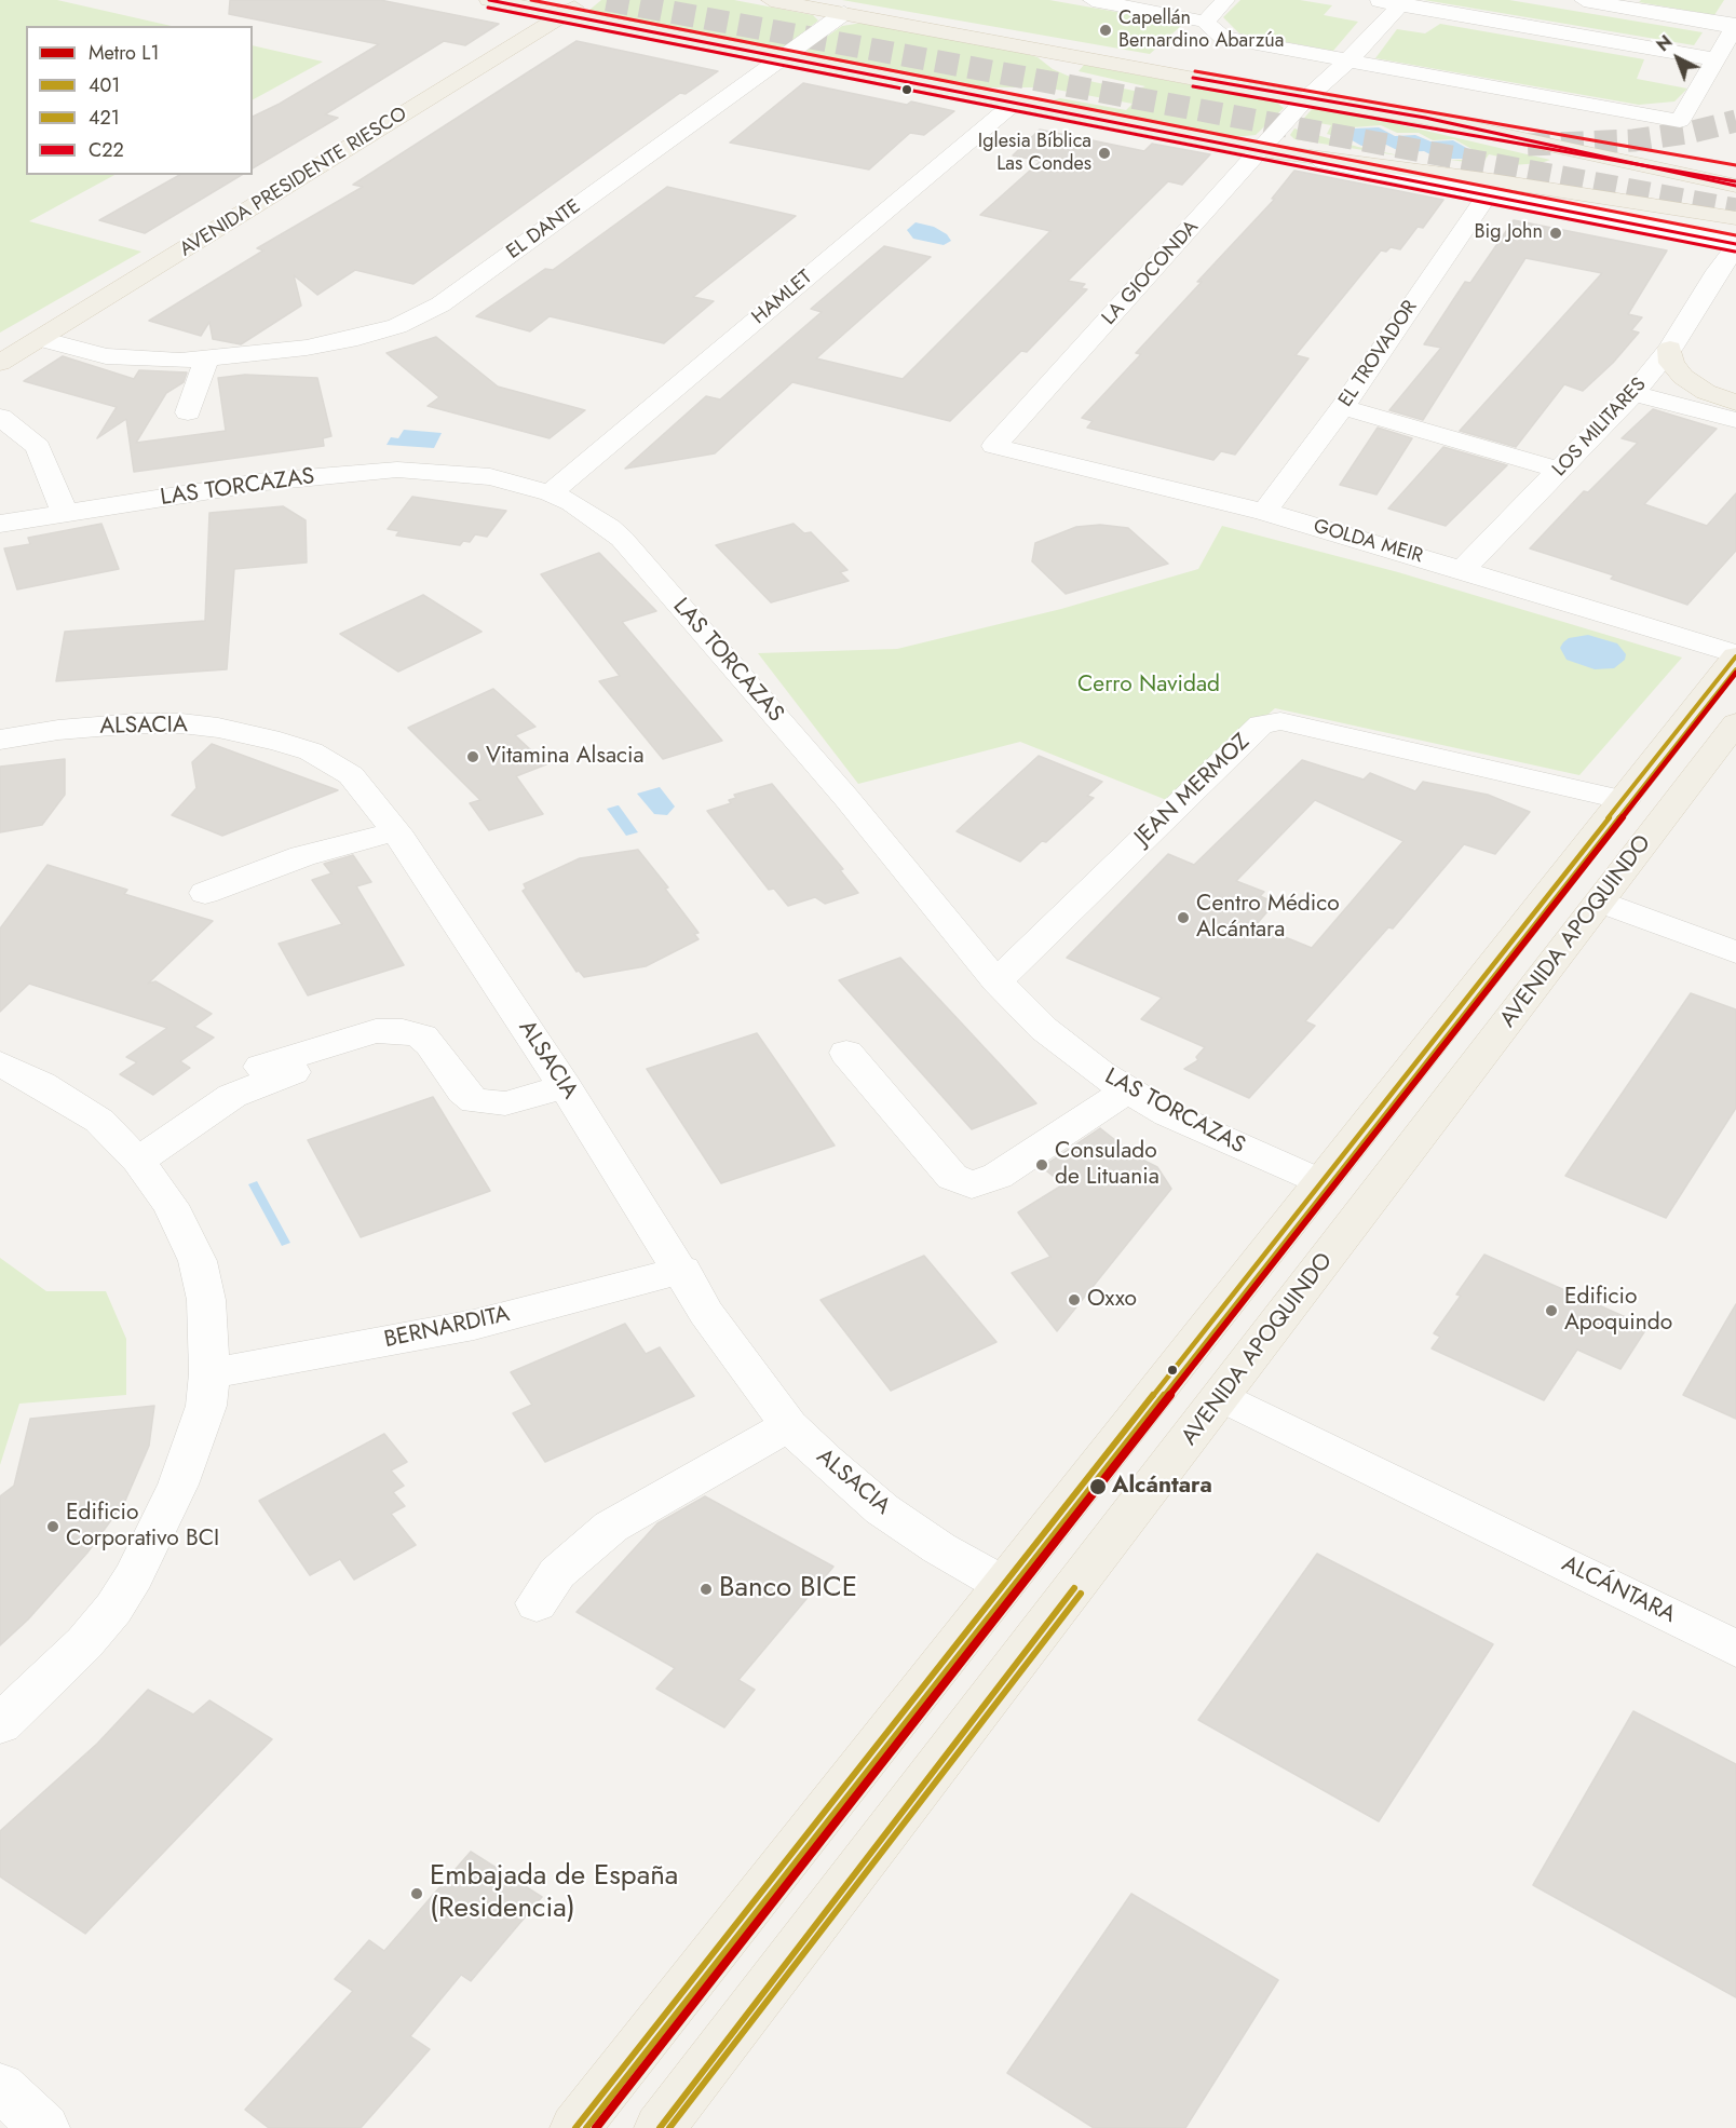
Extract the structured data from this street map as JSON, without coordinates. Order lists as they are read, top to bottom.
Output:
{
  "streets": {
    "main road": ["AVENIDA PRESIDENTE RIESCO", "AVENIDA APOQUINDO"],
    "street": [
      "EL DANTE",
      "LA GIOCONDA",
      "HAMLET",
      "EL TROVADOR",
      "LOS MILITARES",
      "LAS TORCAZAS",
      "GOLDA MEIR",
      "ALSACIA",
      "JEAN MERMOZ",
      "BERNARDITA",
      "ALCÁNTARA"
    ]
  },
  "crossings": [
    ["AVENIDA PRESIDENTE RIESCO", "EL DANTE"],
    ["LA GIOCONDA", "GOLDA MEIR"],
    ["HAMLET", "LAS TORCAZAS"],
    ["EL TROVADOR", "GOLDA MEIR"],
    ["LOS MILITARES", "GOLDA MEIR"],
    ["LAS TORCAZAS", "JEAN MERMOZ"],
    ["LAS TORCAZAS", "AVENIDA APOQUINDO"],
    ["GOLDA MEIR", "AVENIDA APOQUINDO"],
    ["ALSACIA", "AVENIDA APOQUINDO"],
    ["ALSACIA", "BERNARDITA"],
    ["JEAN MERMOZ", "AVENIDA APOQUINDO"],
    ["AVENIDA APOQUINDO", "ALCÁNTARA"]
  ],
  "parks": ["Cerro Navidad"],
  "places": [
    "Capellán Bernardino Abarzúa",
    "Iglesia Bíblica Las Condes",
    "Big John",
    "Vitamina Alsacia",
    "Centro Médico Alcántara",
    "Consulado de Lituania",
    "Oxxo",
    "Edificio Apoquindo",
    "Alcántara",
    "Edificio Corporativo BCI",
    "Banco BICE",
    "Embajada de España (Residencia)"
  ],
  "lines": [
    "transit line C22",
    "transit line 401",
    "transit line 421",
    "metro line L1"
  ],
  "legend": [
    "Metro L1",
    "401",
    "421",
    "C22"
  ],
  "north": "top left"
}
